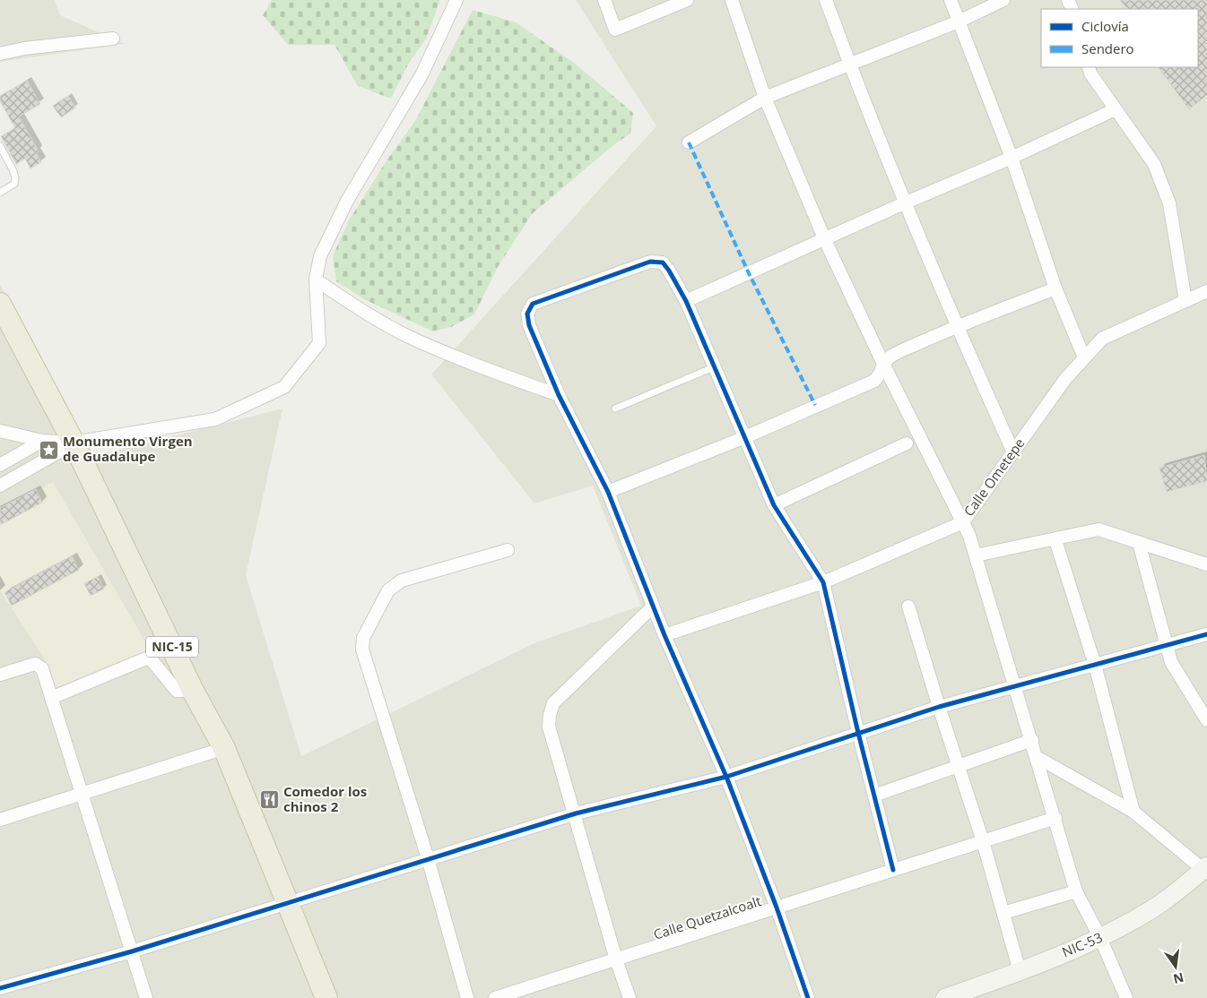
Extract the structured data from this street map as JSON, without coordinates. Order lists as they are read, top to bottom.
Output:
{
  "streets": {
    "highway": ["NIC-15"],
    "main road": ["NIC-53"],
    "street": ["Calle Ometepe", "Calle Quetzalcoalt"]
  },
  "places": {
    "place": ["Monumento Virgen de Guadalupe"],
    "restaurant": ["Comedor los chinos 2"]
  },
  "legend": ["Ciclovía", "Sendero"],
  "north": "bottom"
}
